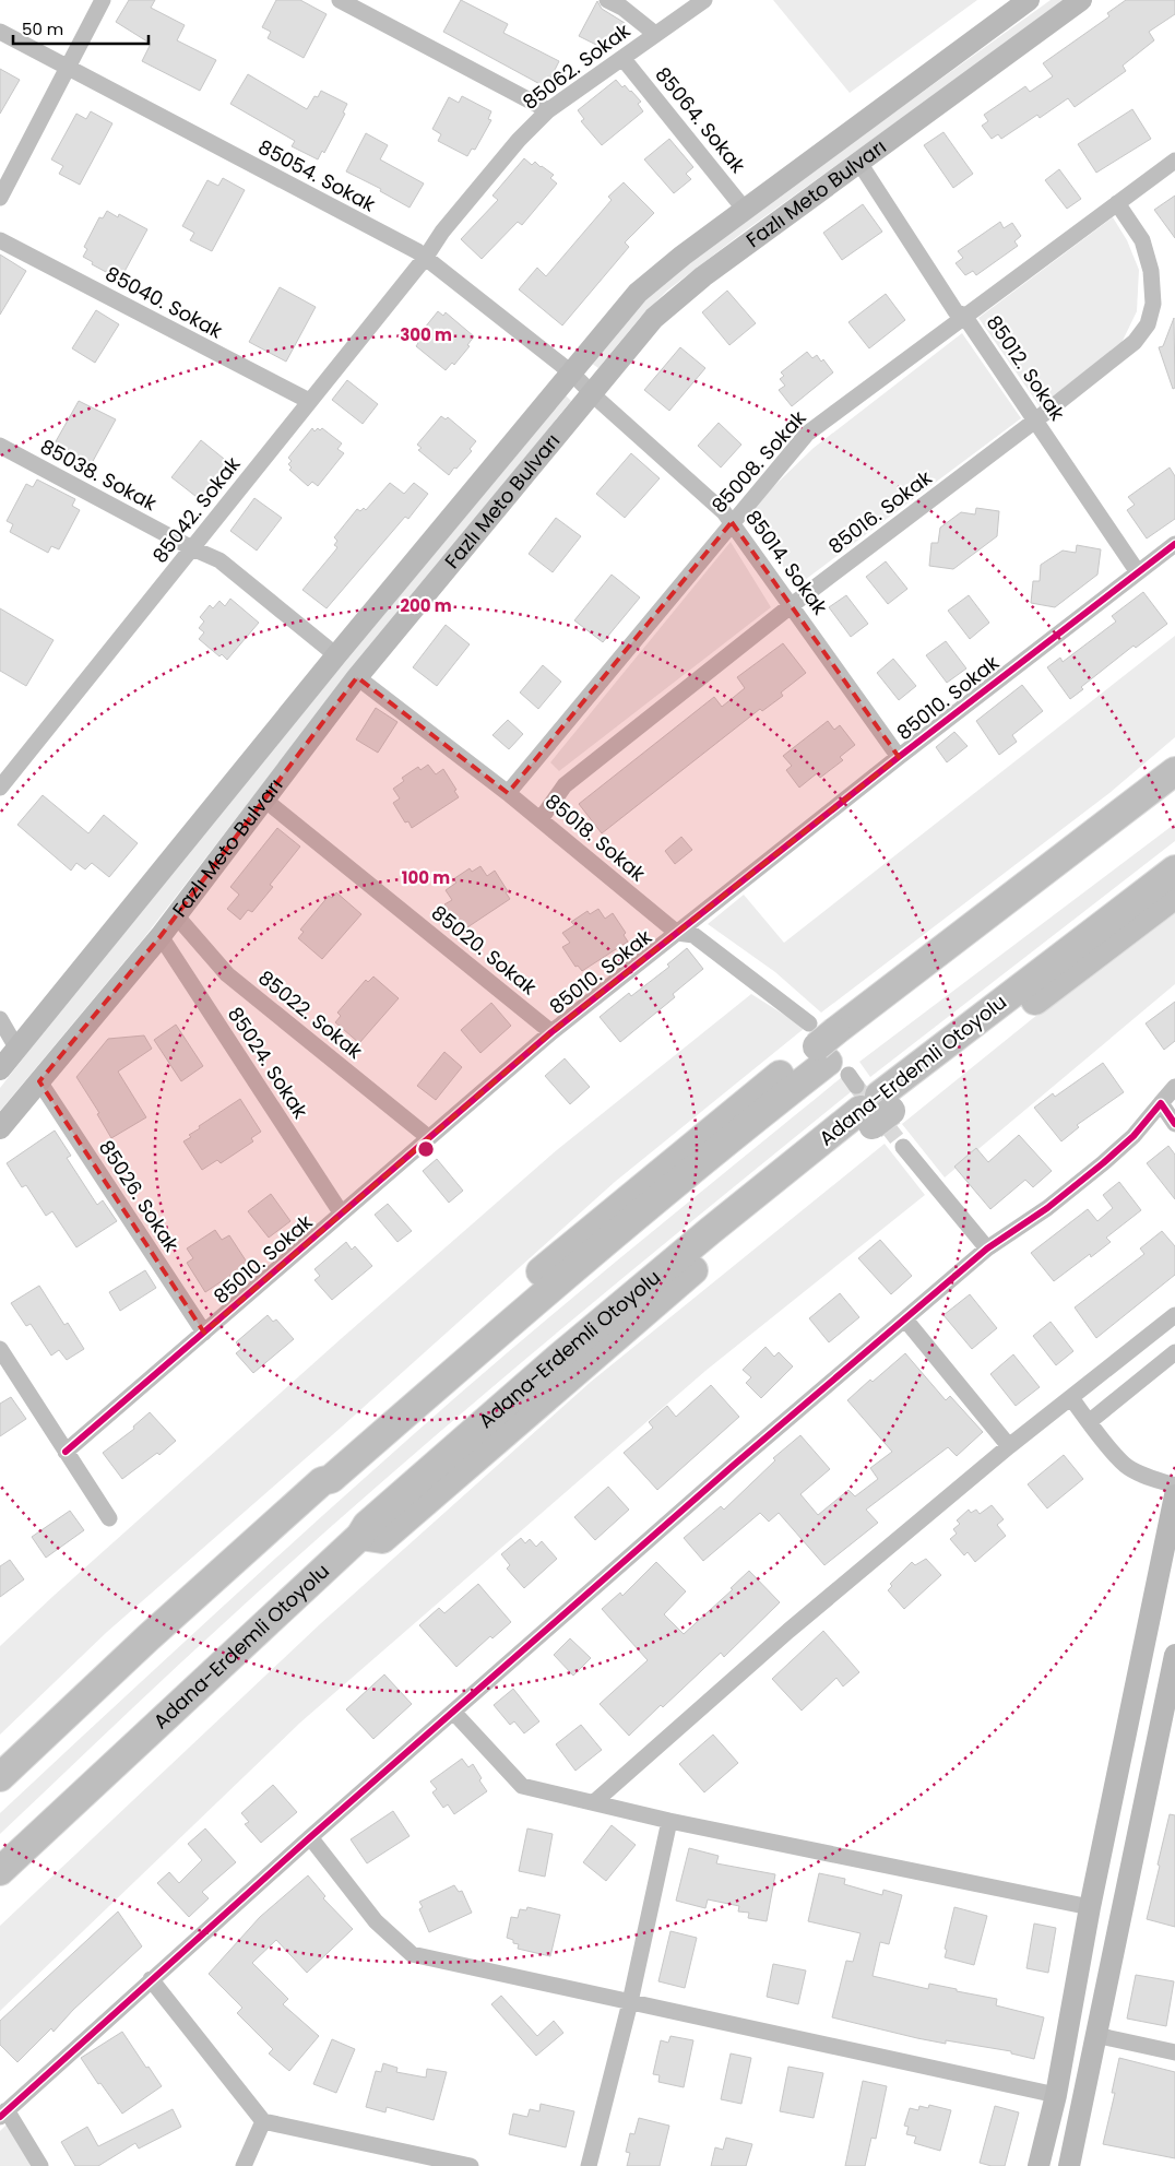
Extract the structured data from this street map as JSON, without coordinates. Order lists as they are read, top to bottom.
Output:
{
  "streets": {
    "highway": ["Adana-Erdemli Otoyolu"],
    "main road": ["Fazlı Meto Bulvarı"],
    "street": [
      "85062. Sokak",
      "85064. Sokak",
      "85054. Sokak",
      "85040. Sokak",
      "85012. Sokak",
      "85008. Sokak",
      "85038. Sokak",
      "85042. Sokak",
      "85016. Sokak",
      "85014. Sokak",
      "85010. Sokak",
      "85018. Sokak",
      "85020. Sokak",
      "85022. Sokak",
      "85024. Sokak",
      "85026. Sokak"
    ]
  },
  "crossings": [
    ["85062. Sokak", "85064. Sokak"],
    ["85062. Sokak", "85054. Sokak"],
    ["85062. Sokak", "85042. Sokak"],
    ["85064. Sokak", "Fazlı Meto Bulvarı"],
    ["85054. Sokak", "Fazlı Meto Bulvarı"],
    ["85054. Sokak", "85042. Sokak"],
    ["85054. Sokak", "85014. Sokak"],
    ["Fazlı Meto Bulvarı", "85012. Sokak"],
    ["Fazlı Meto Bulvarı", "85038. Sokak"],
    ["Fazlı Meto Bulvarı", "85014. Sokak"],
    ["Fazlı Meto Bulvarı", "85018. Sokak"],
    ["Fazlı Meto Bulvarı", "85020. Sokak"],
    ["Fazlı Meto Bulvarı", "85022. Sokak"],
    ["Fazlı Meto Bulvarı", "85024. Sokak"],
    ["Fazlı Meto Bulvarı", "85026. Sokak"],
    ["85040. Sokak", "85042. Sokak"],
    ["85012. Sokak", "85008. Sokak"],
    ["85012. Sokak", "85016. Sokak"],
    ["85012. Sokak", "85010. Sokak"],
    ["85008. Sokak", "85016. Sokak"],
    ["85008. Sokak", "85014. Sokak"],
    ["85008. Sokak", "85018. Sokak"],
    ["85038. Sokak", "85042. Sokak"],
    ["85016. Sokak", "85014. Sokak"],
    ["85016. Sokak", "85018. Sokak"],
    ["85014. Sokak", "85010. Sokak"],
    ["85010. Sokak", "85018. Sokak"],
    ["85010. Sokak", "85020. Sokak"],
    ["85010. Sokak", "85022. Sokak"],
    ["85010. Sokak", "85024. Sokak"],
    ["85010. Sokak", "85026. Sokak"],
    ["85018. Sokak", "Adana-Erdemli Otoyolu"]
  ],
  "scale_bar": "50 m",
  "rings": ["300 m", "200 m", "100 m"]
}
